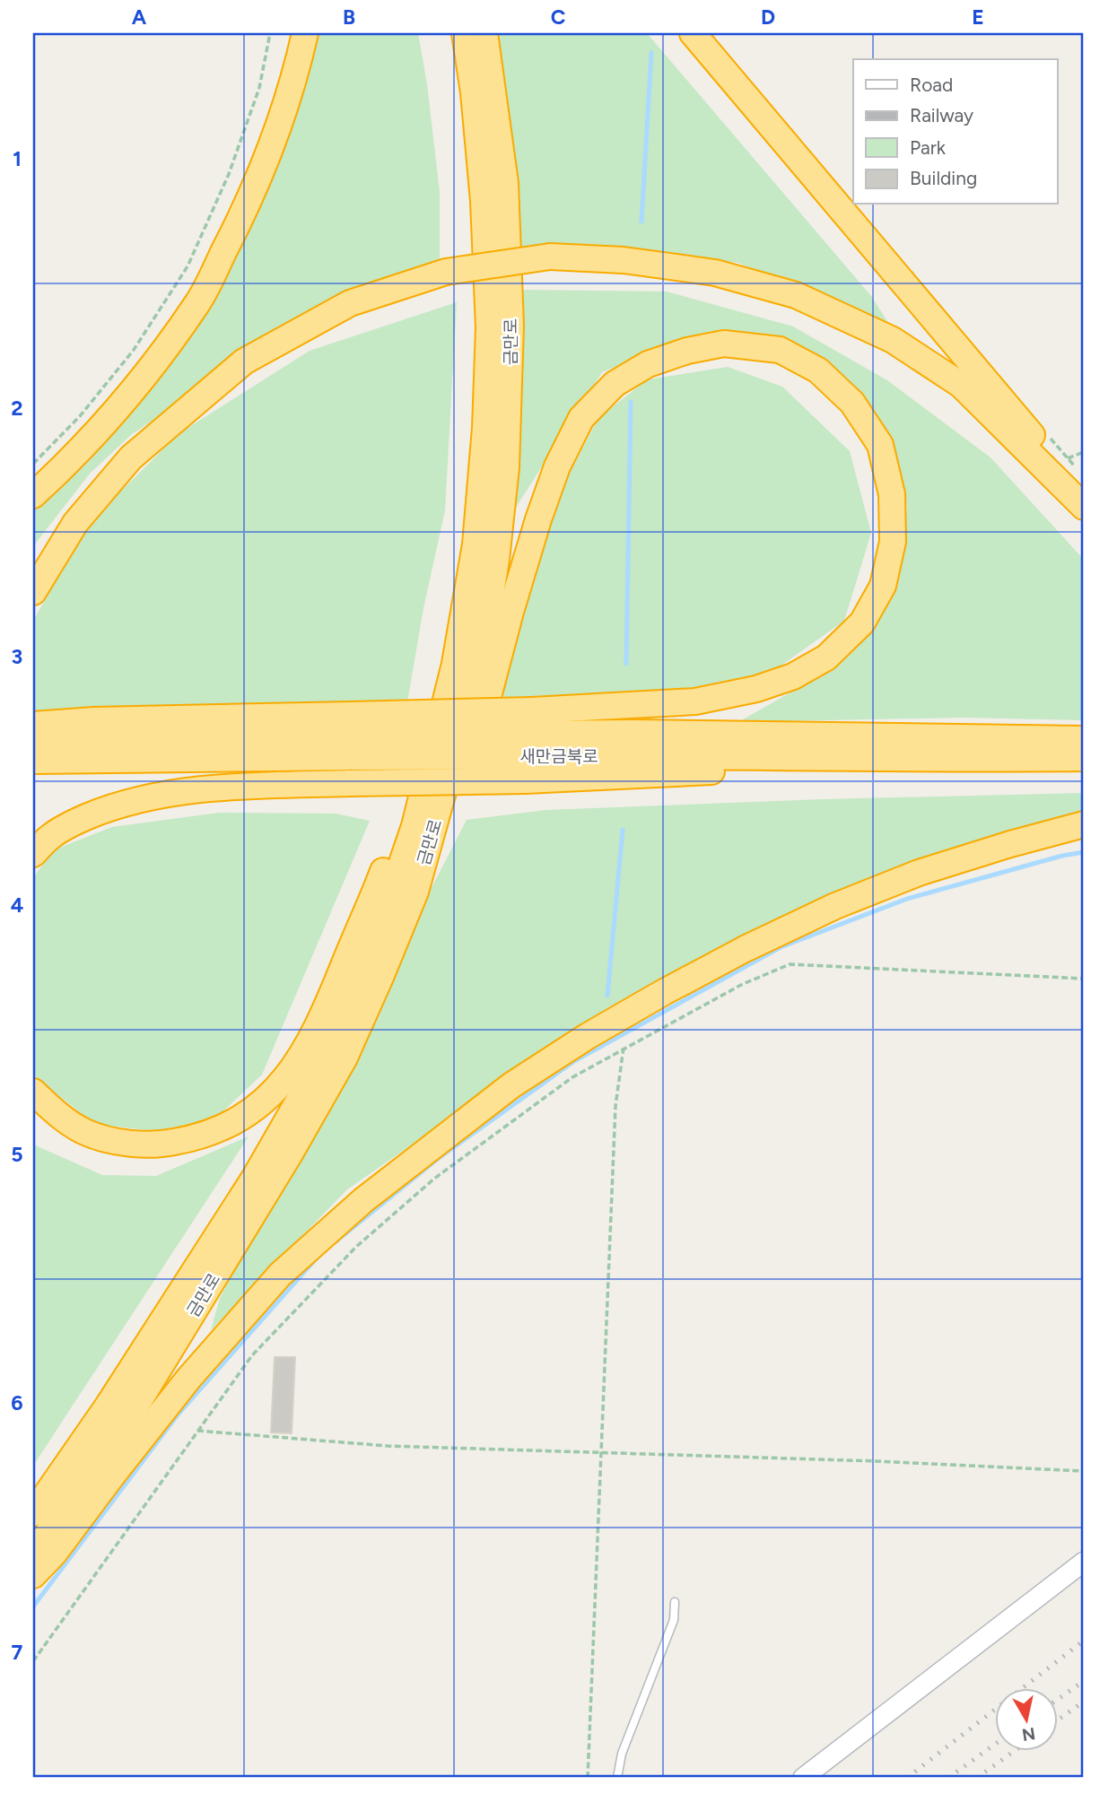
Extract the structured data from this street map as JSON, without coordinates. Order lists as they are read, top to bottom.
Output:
{
  "streets": {
    "highway": ["금만로", "새만금북로"]
  },
  "legend": [
    "Road",
    "Railway",
    "Park",
    "Building"
  ],
  "north": "bottom",
  "grid": {
    "columns": [
      "A",
      "B",
      "C",
      "D",
      "E"
    ],
    "rows": [
      "1",
      "2",
      "3",
      "4",
      "5",
      "6",
      "7"
    ]
  }
}
